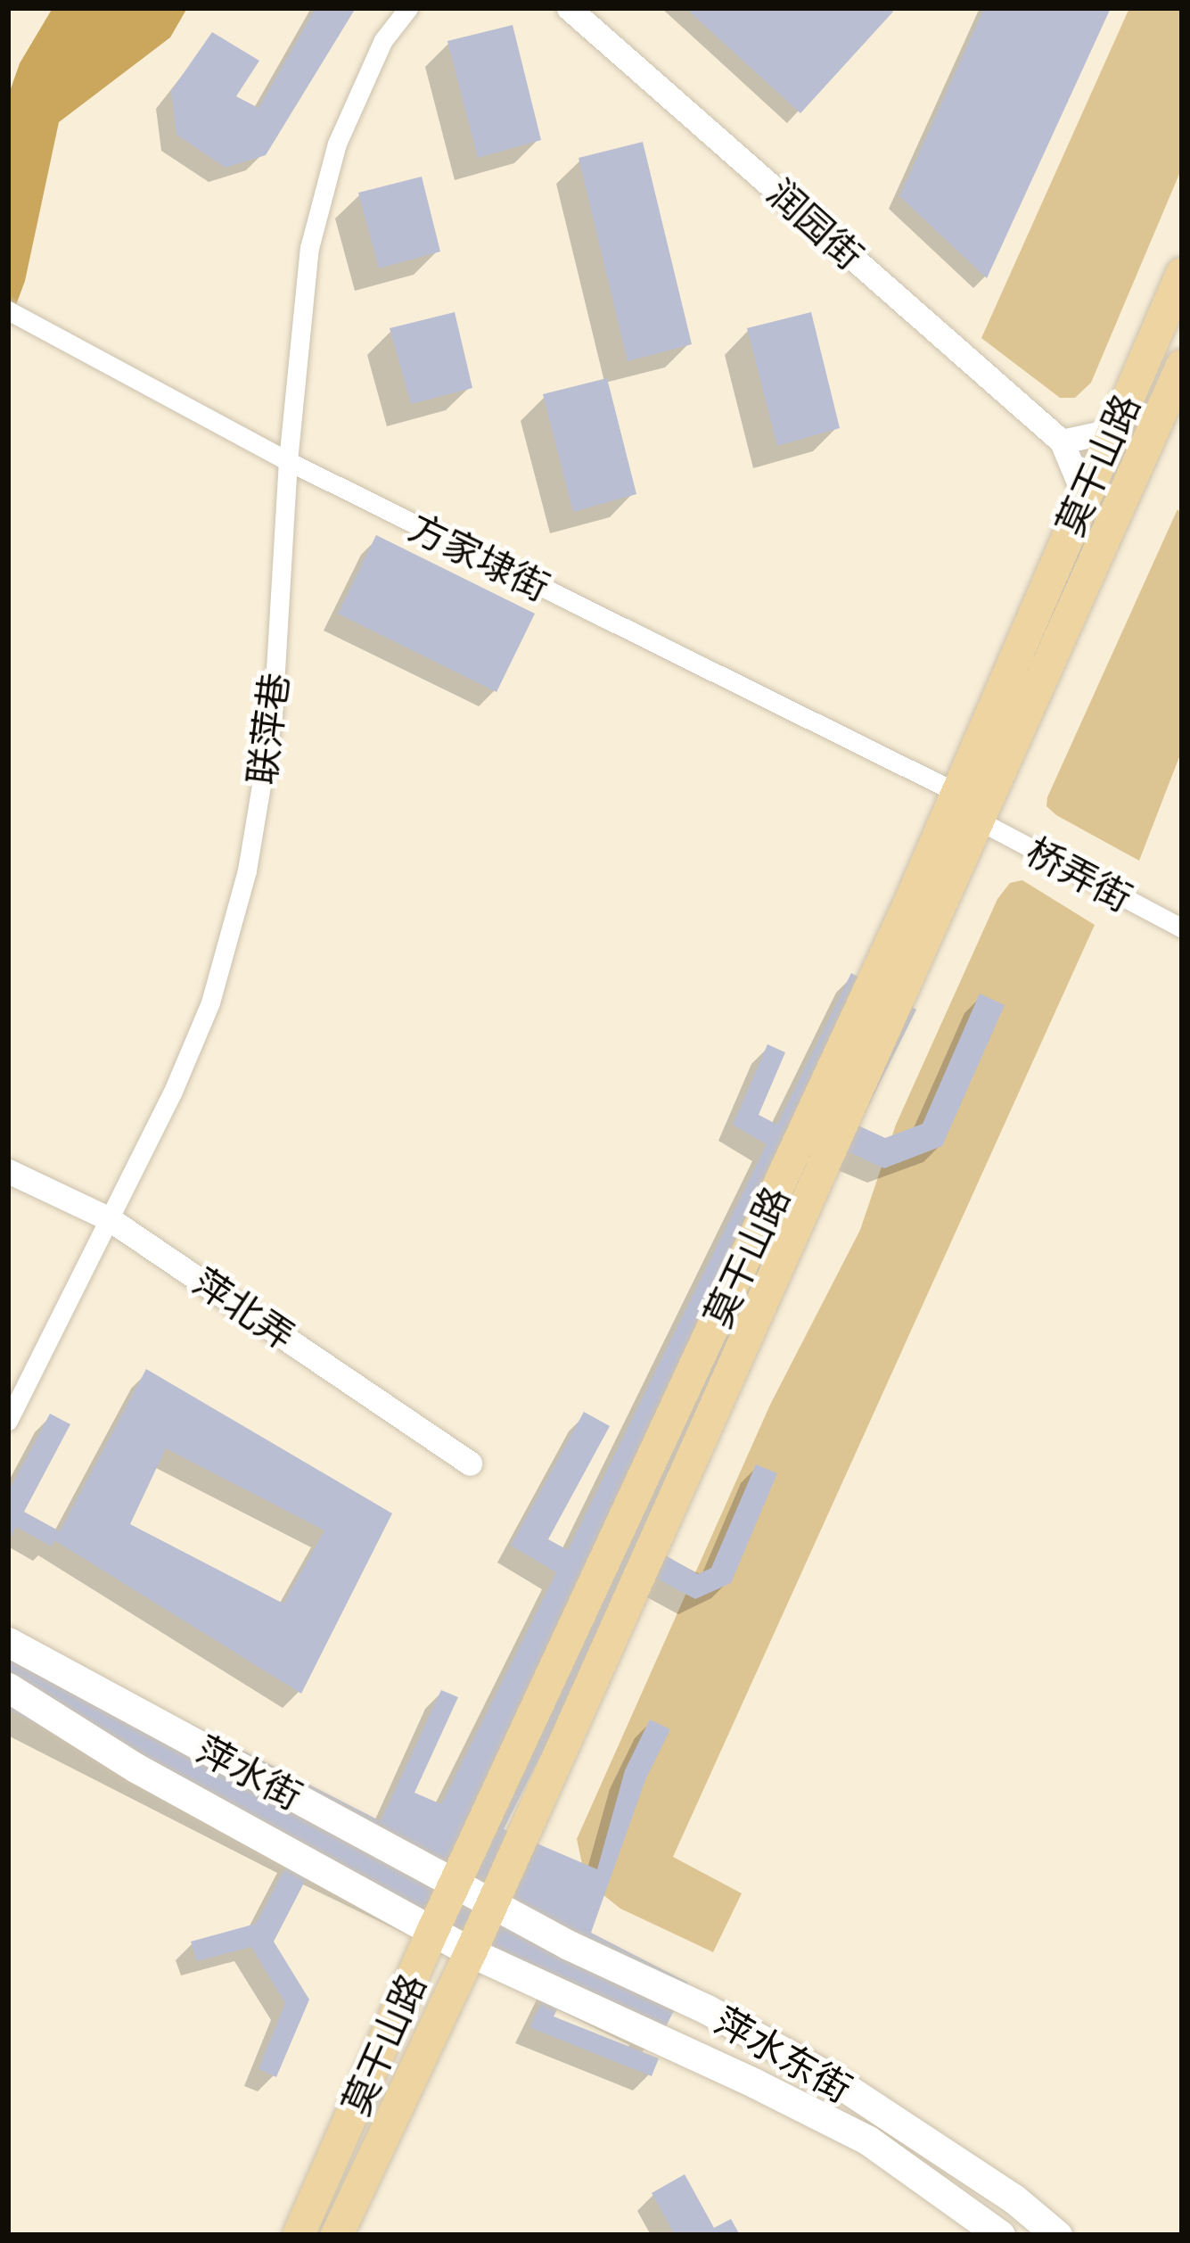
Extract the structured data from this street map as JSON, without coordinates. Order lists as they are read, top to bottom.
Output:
{
  "streets": {
    "main road": ["莫干山路", "萍水街", "萍水东街"],
    "street": [
      "润园街",
      "方家埭街",
      "联萍巷",
      "桥弄街",
      "萍北弄"
    ]
  },
  "crossings": [
    ["润园街", "莫干山路"],
    ["莫干山路", "方家埭街"],
    ["莫干山路", "桥弄街"],
    ["莫干山路", "萍水街"],
    ["莫干山路", "萍水东街"],
    ["方家埭街", "联萍巷"],
    ["联萍巷", "萍北弄"],
    ["萍水街", "萍水东街"]
  ]
}
